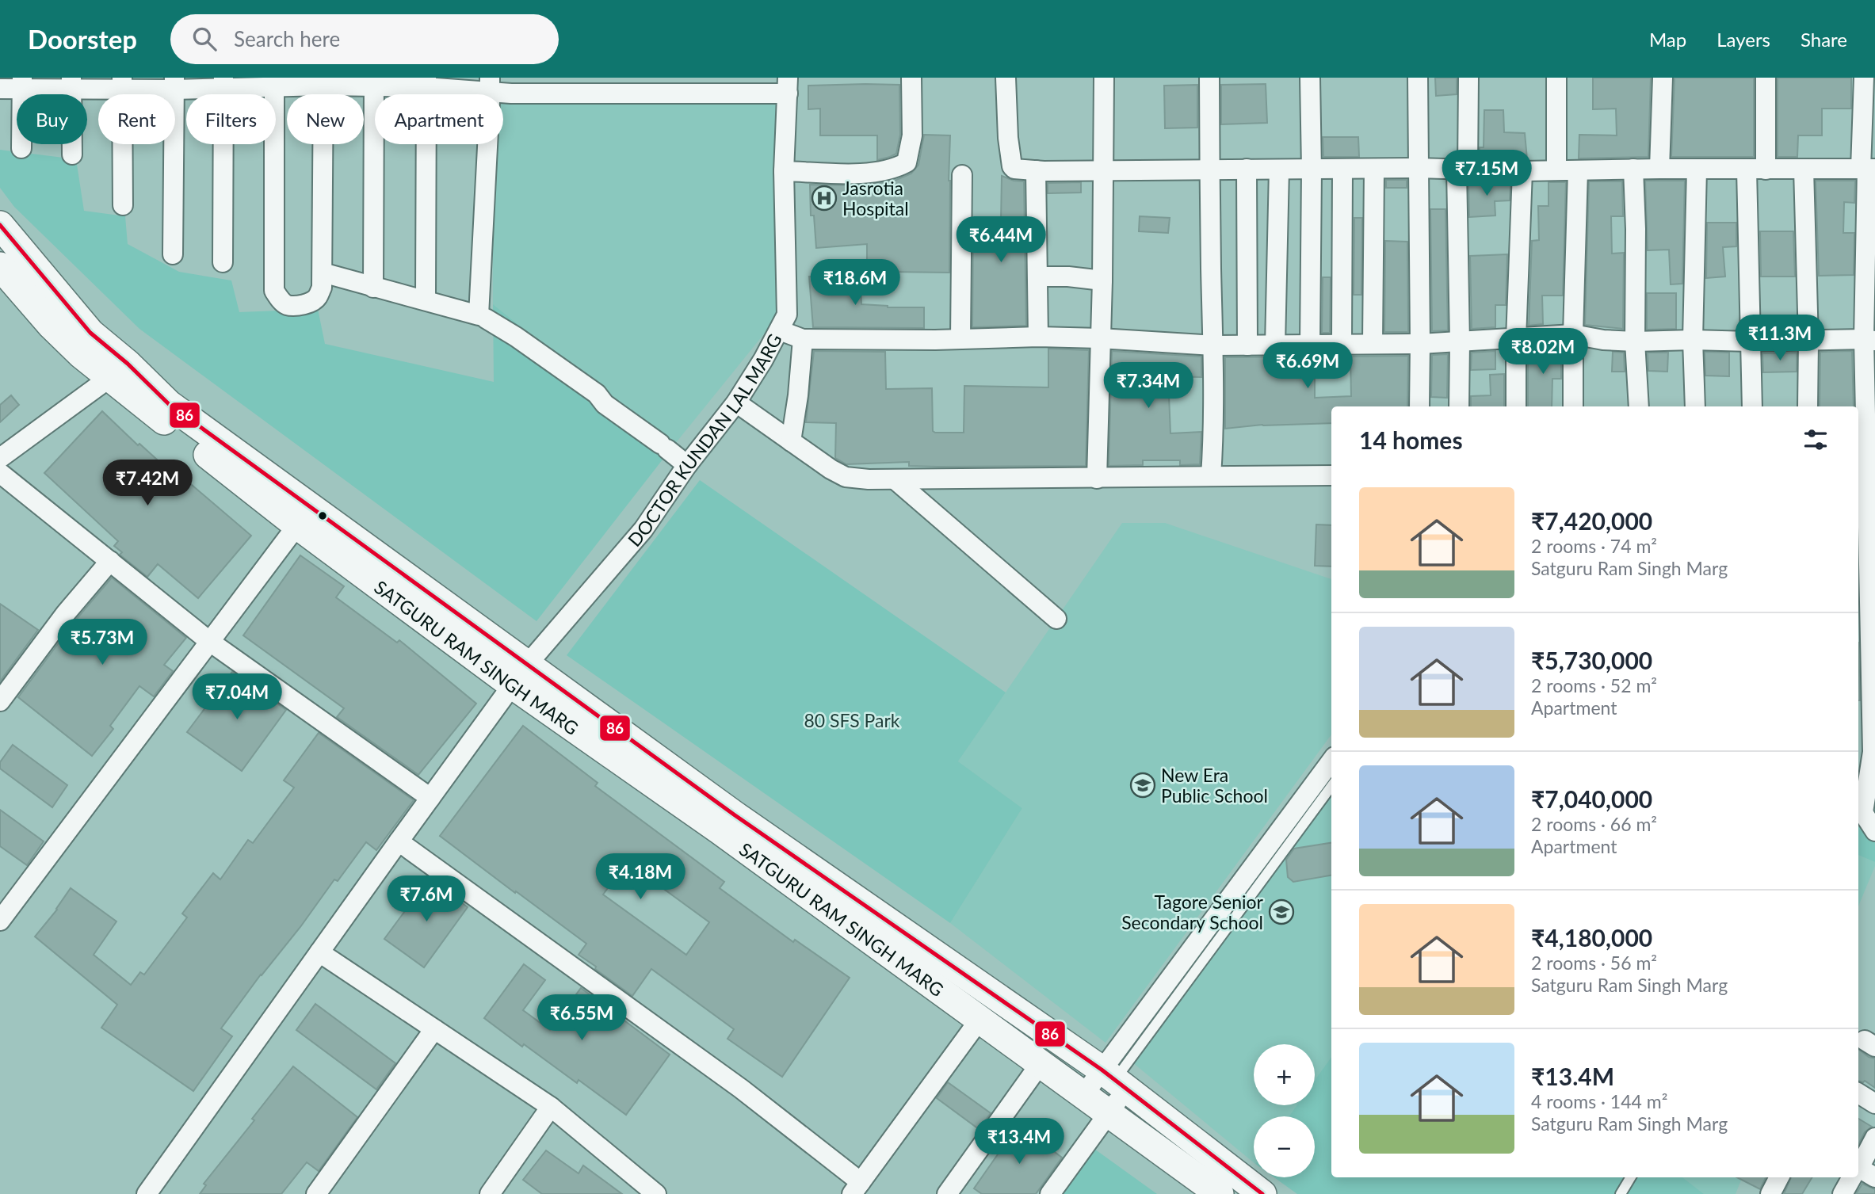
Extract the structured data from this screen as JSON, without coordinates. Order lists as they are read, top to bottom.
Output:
{
  "streets": {
    "main road": ["SATGURU RAM SINGH MARG"],
    "street": ["DOCTOR KUNDAN LAL MARG"]
  },
  "crossings": [
    ["DOCTOR KUNDAN LAL MARG", "SATGURU RAM SINGH MARG"]
  ],
  "parks": ["80 SFS Park"],
  "places": {
    "hospital": ["Jasrotia Hospital"],
    "school or university": ["New Era Public School", "Tagore Senior Secondary School"]
  },
  "lines": ["transit line 86"],
  "page": {
    "header": "Doorstep",
    "search": "Search here",
    "nav": ["Map", "Layers", "Share"],
    "chip": [
      "Buy",
      "Rent",
      "Filters",
      "New",
      "Apartment"
    ],
    "price": [
      "₹7.15M",
      "₹6.44M",
      "₹18.6M",
      "₹11.3M",
      "₹8.02M",
      "₹6.69M",
      "₹7.34M",
      "₹7.42M",
      "₹5.73M",
      "₹7.04M",
      "₹4.18M",
      "₹7.6M",
      "₹6.55M",
      "₹13.4M"
    ],
    "heading": "14 homes",
    "list": [
      {
        "name": "₹7,420,000",
        "note": "2 rooms · 74 m² · Satguru Ram Singh Marg"
      },
      {
        "name": "₹5,730,000",
        "note": "2 rooms · 52 m² · Apartment"
      },
      {
        "name": "₹7,040,000",
        "note": "2 rooms · 66 m² · Apartment"
      },
      {
        "name": "₹4,180,000",
        "note": "2 rooms · 56 m² · Satguru Ram Singh Marg"
      },
      {
        "name": "₹13.4M",
        "note": "4 rooms · 144 m² · Satguru Ram Singh Marg"
      }
    ],
    "map_buttons": ["+", "−"]
  }
}
